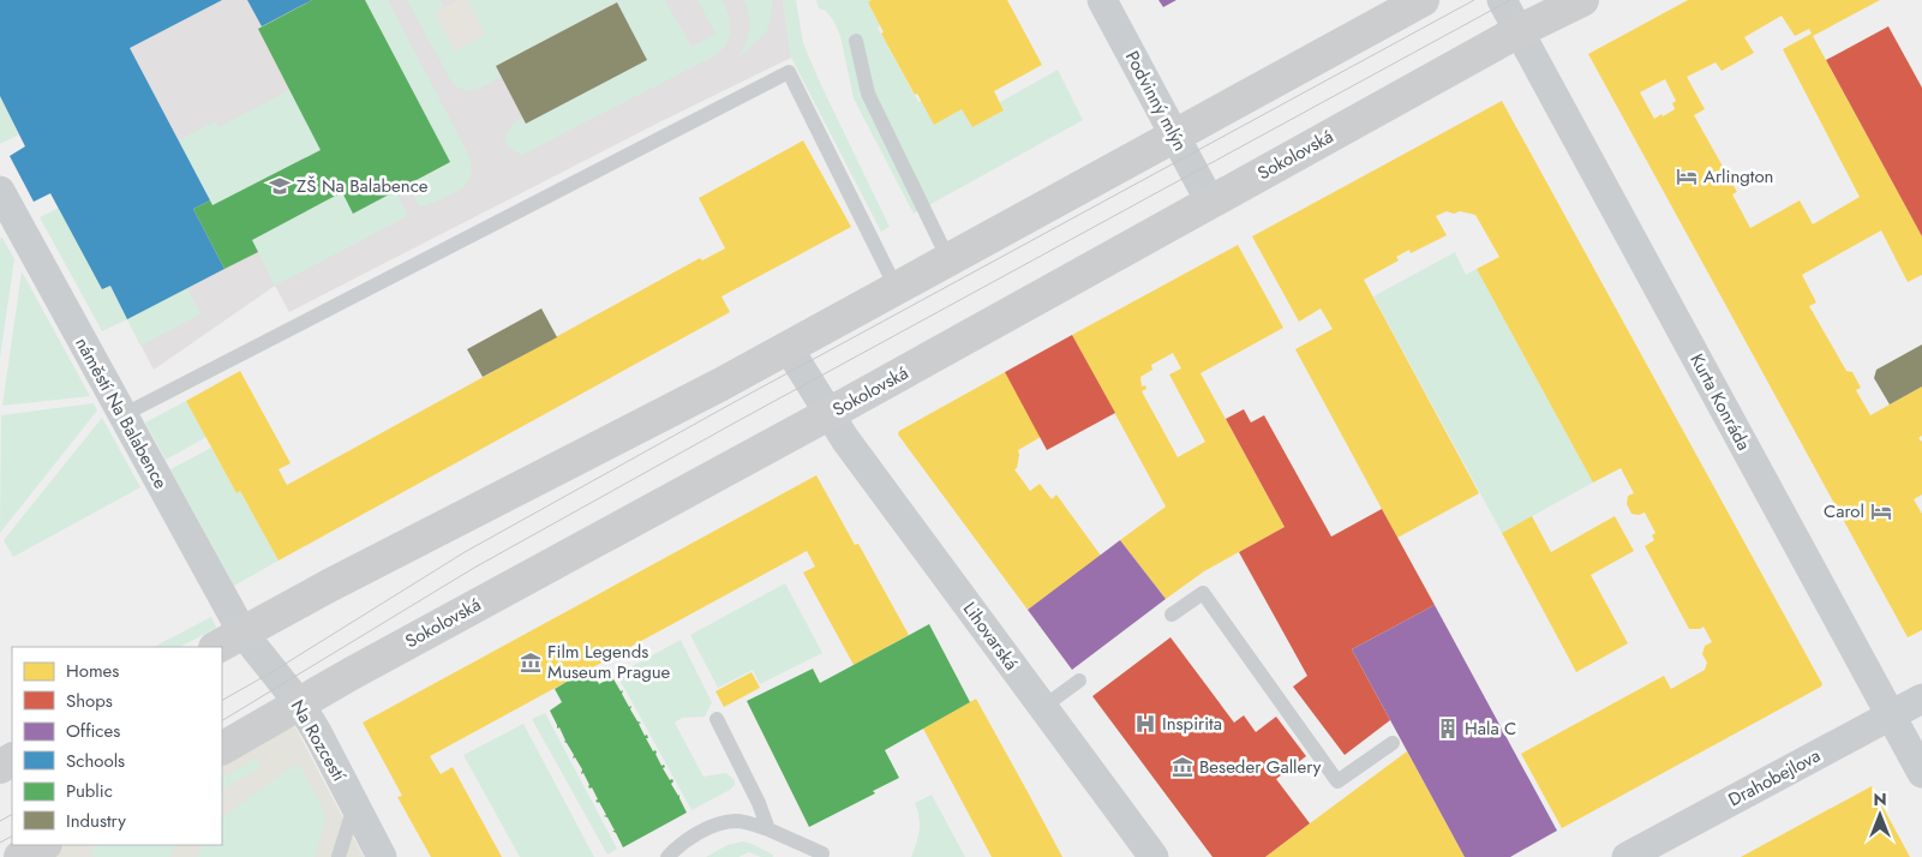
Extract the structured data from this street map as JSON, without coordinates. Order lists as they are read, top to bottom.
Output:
{
  "streets": {
    "main road": ["Sokolovská"],
    "street": [
      "Podvinný mlýn",
      "Kurta Konráda",
      "náměstí Na Balabence",
      "Lihovarská",
      "Na Rozcestí",
      "Drahobejlova"
    ]
  },
  "crossings": [
    ["Podvinný mlýn", "Sokolovská"],
    ["Sokolovská", "Kurta Konráda"],
    ["Sokolovská", "Lihovarská"],
    ["Sokolovská", "Na Rozcestí"],
    ["Kurta Konráda", "Drahobejlova"],
    ["náměstí Na Balabence", "Na Rozcestí"]
  ],
  "places": {
    "hotel": ["Arlington", "Carol"],
    "school or university": ["ZŠ Na Balabence"],
    "museum": ["Film Legends Museum Prague", "Beseder Gallery"],
    "hospital": ["Inspirita"],
    "building": ["Hala C"]
  },
  "legend": [
    "Homes",
    "Shops",
    "Offices",
    "Schools",
    "Public",
    "Industry"
  ],
  "north": "top"
}
